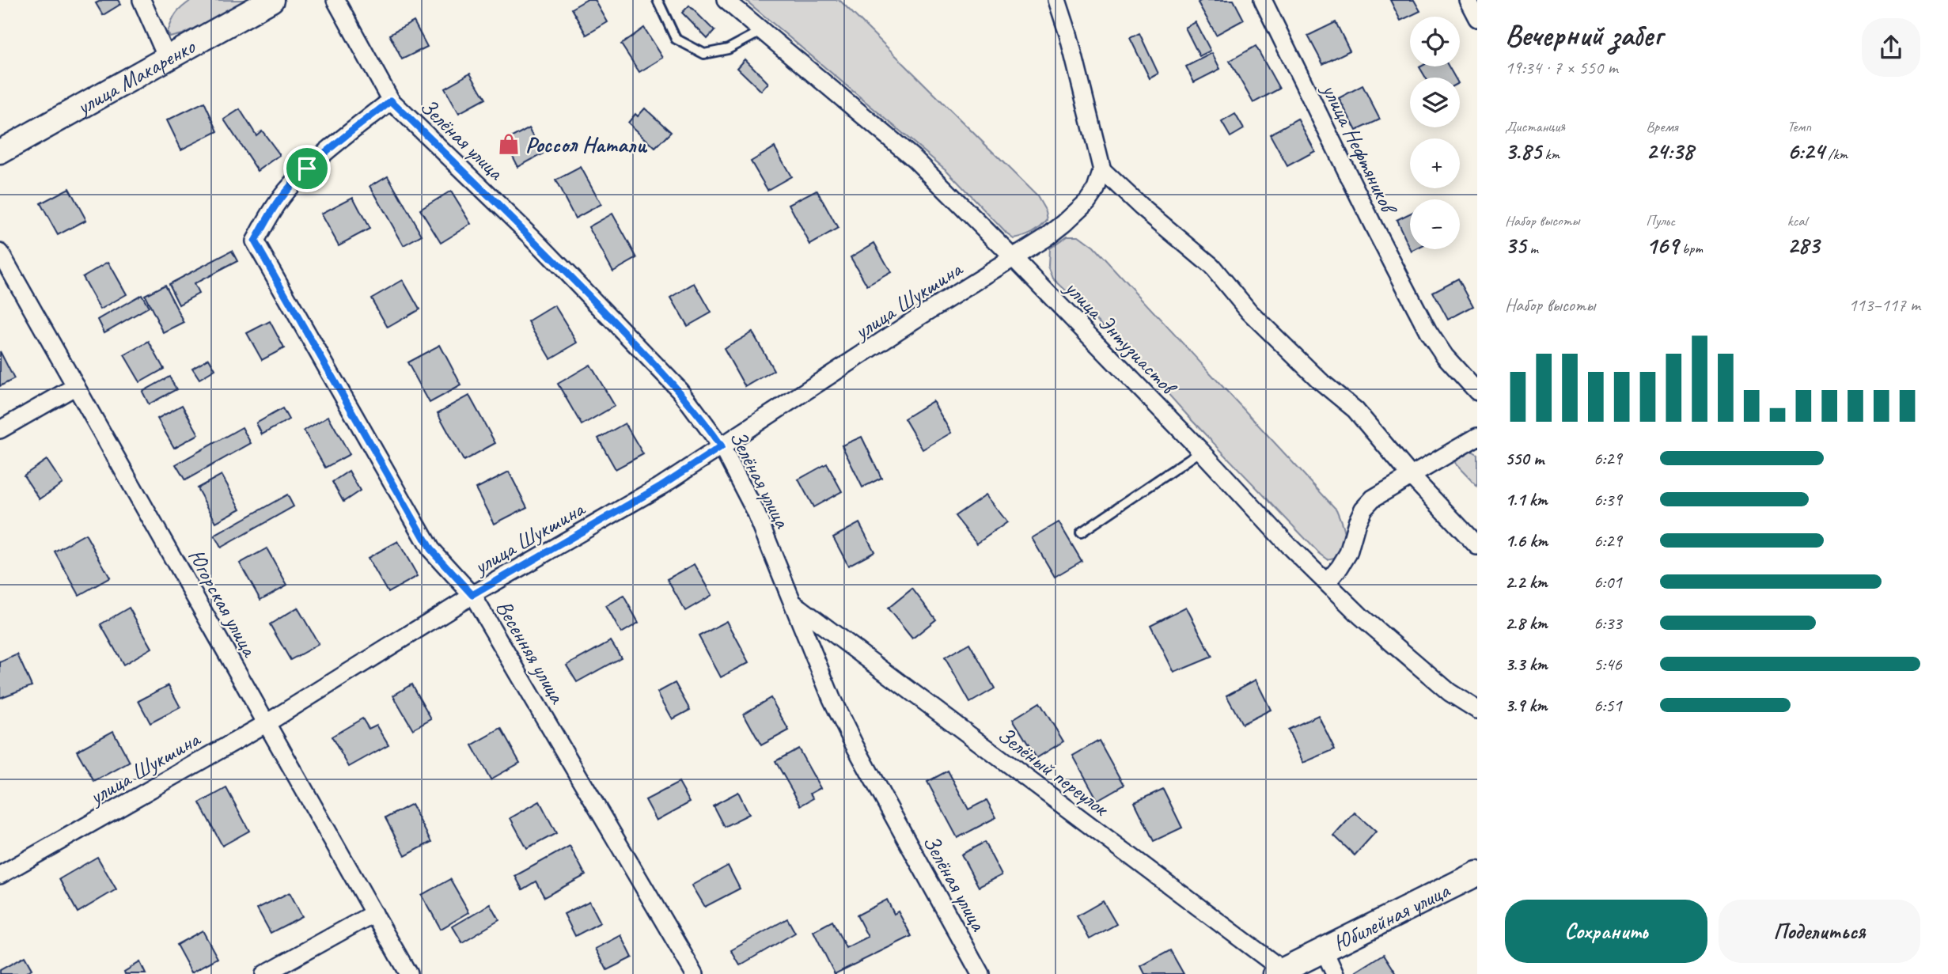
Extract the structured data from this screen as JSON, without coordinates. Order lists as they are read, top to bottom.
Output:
{
  "streets": {
    "street": [
      "улица Макаренко",
      "Зелёная улица",
      "улица Нефтяников",
      "улица Шукшина",
      "улица Энтузиастов",
      "Югорская улица",
      "Весенняя улица",
      "Зелёный переулок",
      "Юбилейная улица"
    ]
  },
  "crossings": [
    ["Зелёная улица", "улица Шукшина"],
    ["Зелёная улица", "Весенняя улица"],
    ["Зелёная улица", "Зелёный переулок"],
    ["улица Шукшина", "улица Энтузиастов"],
    ["улица Шукшина", "Югорская улица"],
    ["улица Шукшина", "Весенняя улица"],
    ["Зелёный переулок", "Юбилейная улица"]
  ],
  "places": {
    "shop": ["Россол Натали"]
  },
  "page": {
    "heading": ["Вечерний забег", "19:34 · 7 × 550 m"],
    "map_buttons": ["+", "−"],
    "stats": [
      ["Дистанция", "3.85 km"],
      ["Время", "24:38"],
      ["Темп", "6:24 /km"],
      ["Набор высоты", "35 m"],
      ["Пульс", "169 bpm"],
      ["kcal", "283"]
    ],
    "chart": ["Набор высоты", "113–117 m"],
    "list": [
      {
        "name": "550 m",
        "note": "6:29"
      },
      {
        "name": "1.1 km",
        "note": "6:39"
      },
      {
        "name": "1.6 km",
        "note": "6:29"
      },
      {
        "name": "2.2 km",
        "note": "6:01"
      },
      {
        "name": "2.8 km",
        "note": "6:33"
      },
      {
        "name": "3.3 km",
        "note": "5:46"
      },
      {
        "name": "3.9 km",
        "note": "6:51"
      }
    ],
    "buttons": ["Сохранить", "Поделиться"]
  }
}
